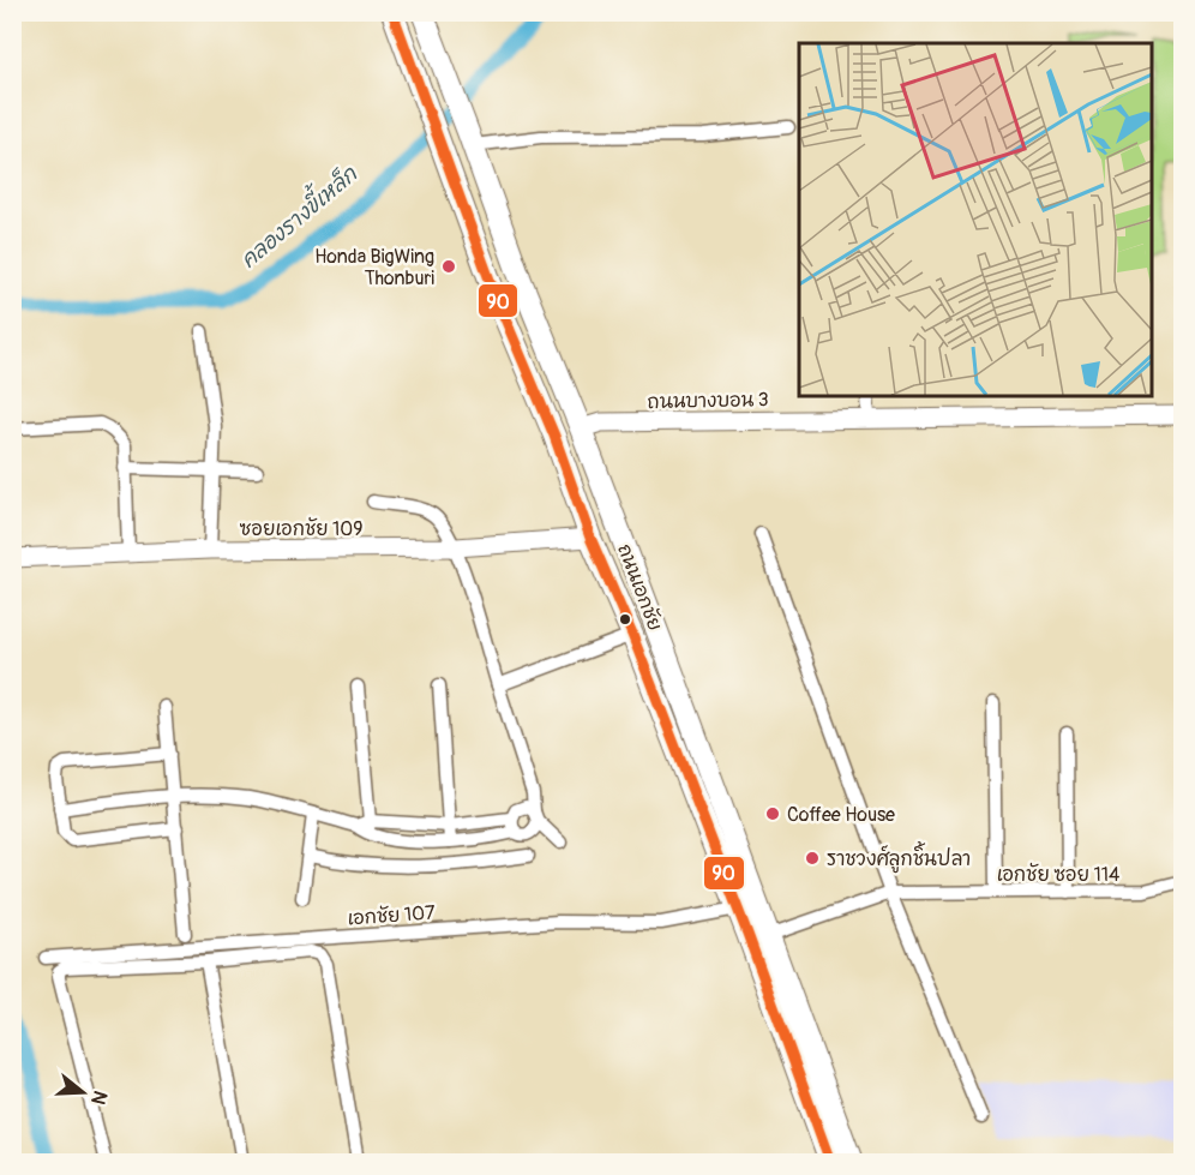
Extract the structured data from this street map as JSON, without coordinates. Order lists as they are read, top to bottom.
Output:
{
  "streets": {
    "main road": ["ถนนบางบอน 3", "ซอยเอกชัย 109", "ถนนเอกชัย"],
    "street": ["เอกชัย ซอย 114", "เอกชัย 107"]
  },
  "crossings": [
    ["ถนนบางบอน 3", "ถนนเอกชัย"],
    ["ซอยเอกชัย 109", "ถนนเอกชัย"],
    ["ถนนเอกชัย", "เอกชัย ซอย 114"],
    ["ถนนเอกชัย", "เอกชัย 107"]
  ],
  "water": ["คลองรางขี้เหล็ก"],
  "places": ["Honda BigWing Thonburi", "Coffee House", "ราชวงศ์ลูกชิ้นปลา"],
  "lines": ["transit line 90"],
  "north": "right"
}
